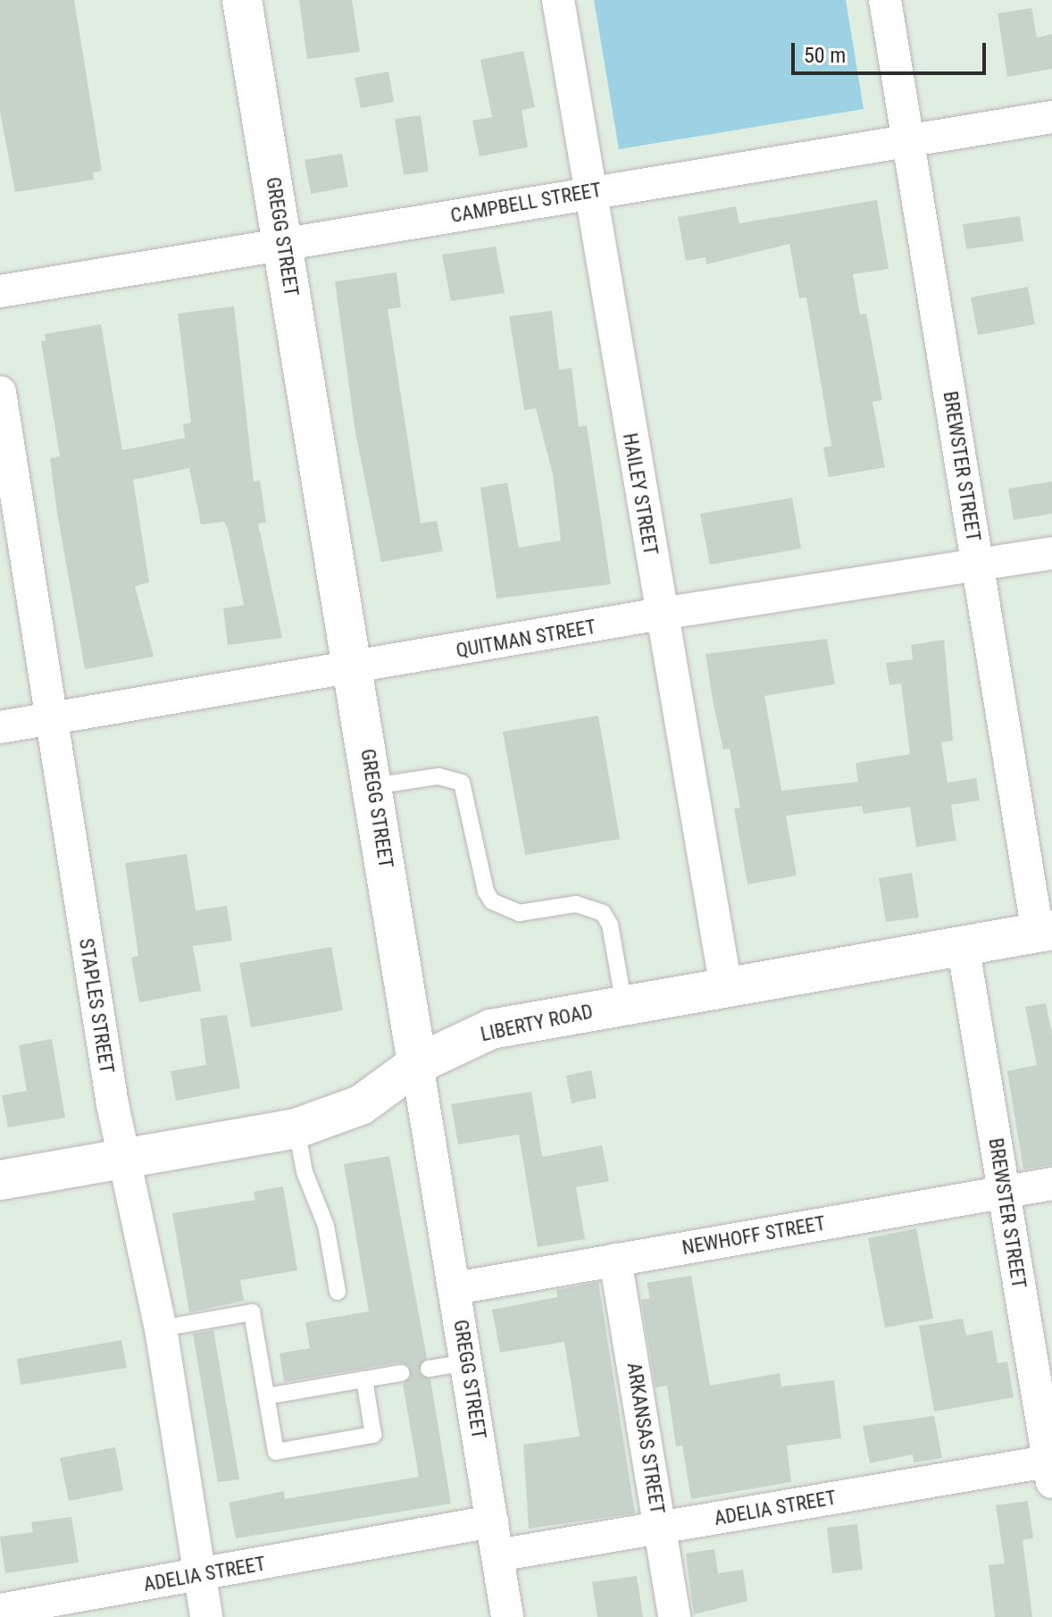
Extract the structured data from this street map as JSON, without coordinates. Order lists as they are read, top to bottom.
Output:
{
  "streets": {
    "main road": ["GREGG STREET", "LIBERTY ROAD"],
    "street": [
      "CAMPBELL STREET",
      "BREWSTER STREET",
      "HAILEY STREET",
      "QUITMAN STREET",
      "STAPLES STREET",
      "NEWHOFF STREET",
      "ARKANSAS STREET",
      "ADELIA STREET"
    ]
  },
  "crossings": [
    ["CAMPBELL STREET", "GREGG STREET"],
    ["CAMPBELL STREET", "BREWSTER STREET"],
    ["CAMPBELL STREET", "HAILEY STREET"],
    ["GREGG STREET", "QUITMAN STREET"],
    ["GREGG STREET", "LIBERTY ROAD"],
    ["GREGG STREET", "NEWHOFF STREET"],
    ["GREGG STREET", "ADELIA STREET"],
    ["BREWSTER STREET", "QUITMAN STREET"],
    ["BREWSTER STREET", "LIBERTY ROAD"],
    ["BREWSTER STREET", "NEWHOFF STREET"],
    ["BREWSTER STREET", "ADELIA STREET"],
    ["HAILEY STREET", "QUITMAN STREET"],
    ["HAILEY STREET", "LIBERTY ROAD"],
    ["QUITMAN STREET", "STAPLES STREET"],
    ["STAPLES STREET", "LIBERTY ROAD"],
    ["STAPLES STREET", "ADELIA STREET"],
    ["NEWHOFF STREET", "ARKANSAS STREET"],
    ["ARKANSAS STREET", "ADELIA STREET"]
  ],
  "scale_bar": "50 m"
}
